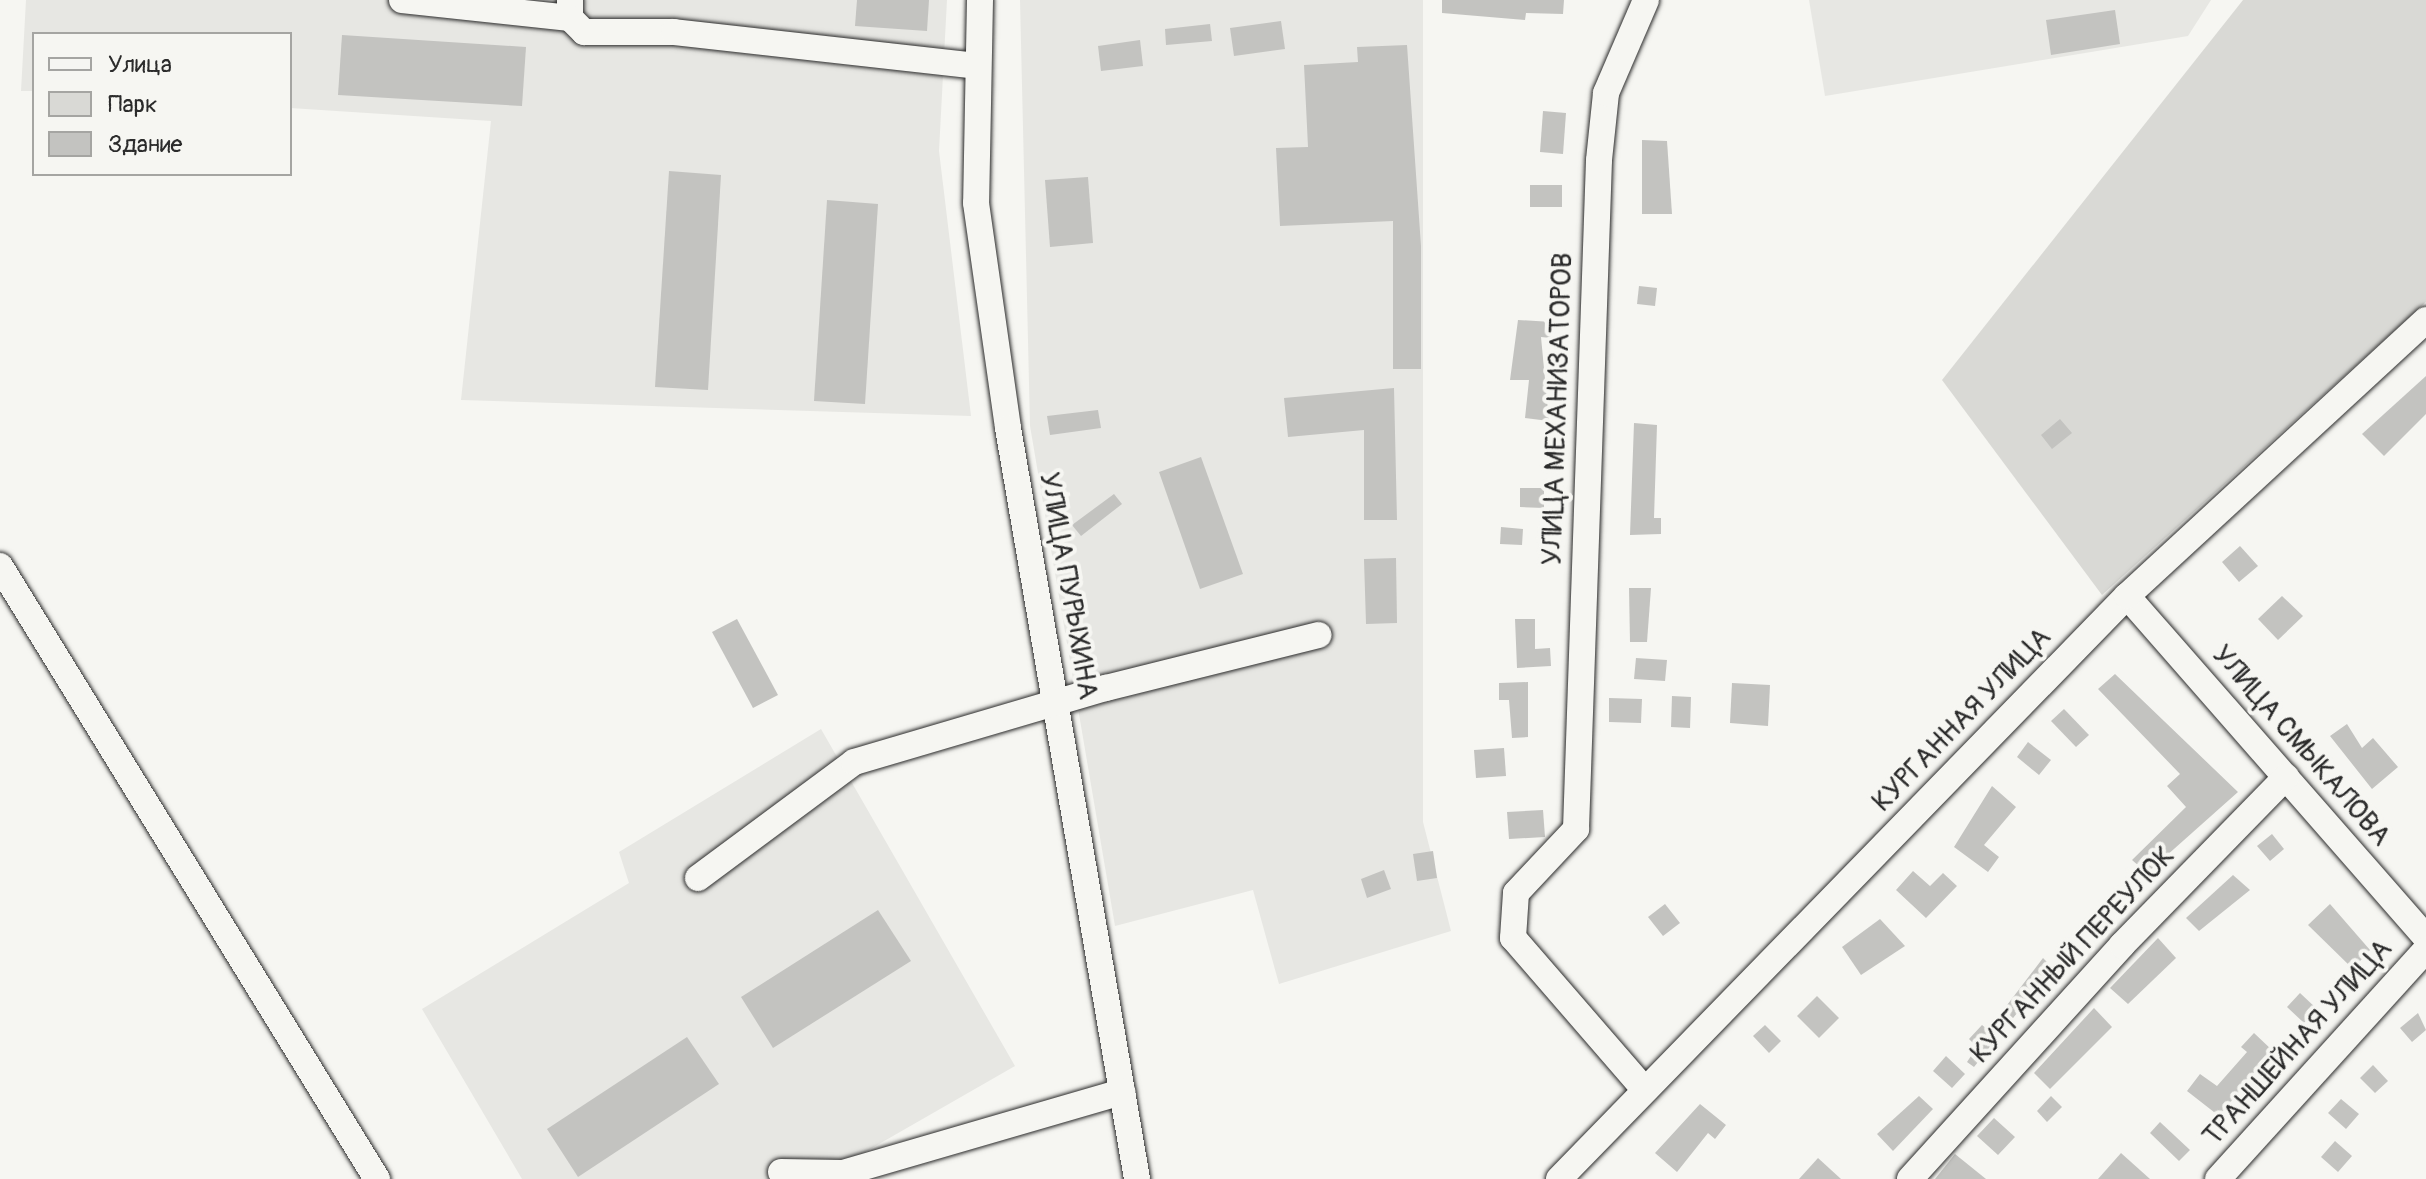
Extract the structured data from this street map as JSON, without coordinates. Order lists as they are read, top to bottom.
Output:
{
  "streets": {
    "street": [
      "УЛИЦА МЕХАНИЗАТОРОВ",
      "УЛИЦА ПУРЫХИНА",
      "КУРГАННАЯ УЛИЦА",
      "УЛИЦА СМЫКАЛОВА",
      "КУРГАННЫЙ ПЕРЕУЛОК",
      "ТРАНШЕЙНАЯ УЛИЦА"
    ]
  },
  "crossings": [
    ["УЛИЦА МЕХАНИЗАТОРОВ", "КУРГАННАЯ УЛИЦА"],
    ["КУРГАННАЯ УЛИЦА", "УЛИЦА СМЫКАЛОВА"],
    ["УЛИЦА СМЫКАЛОВА", "КУРГАННЫЙ ПЕРЕУЛОК"]
  ],
  "legend": ["Улица", "Парк", "Здание"]
}
